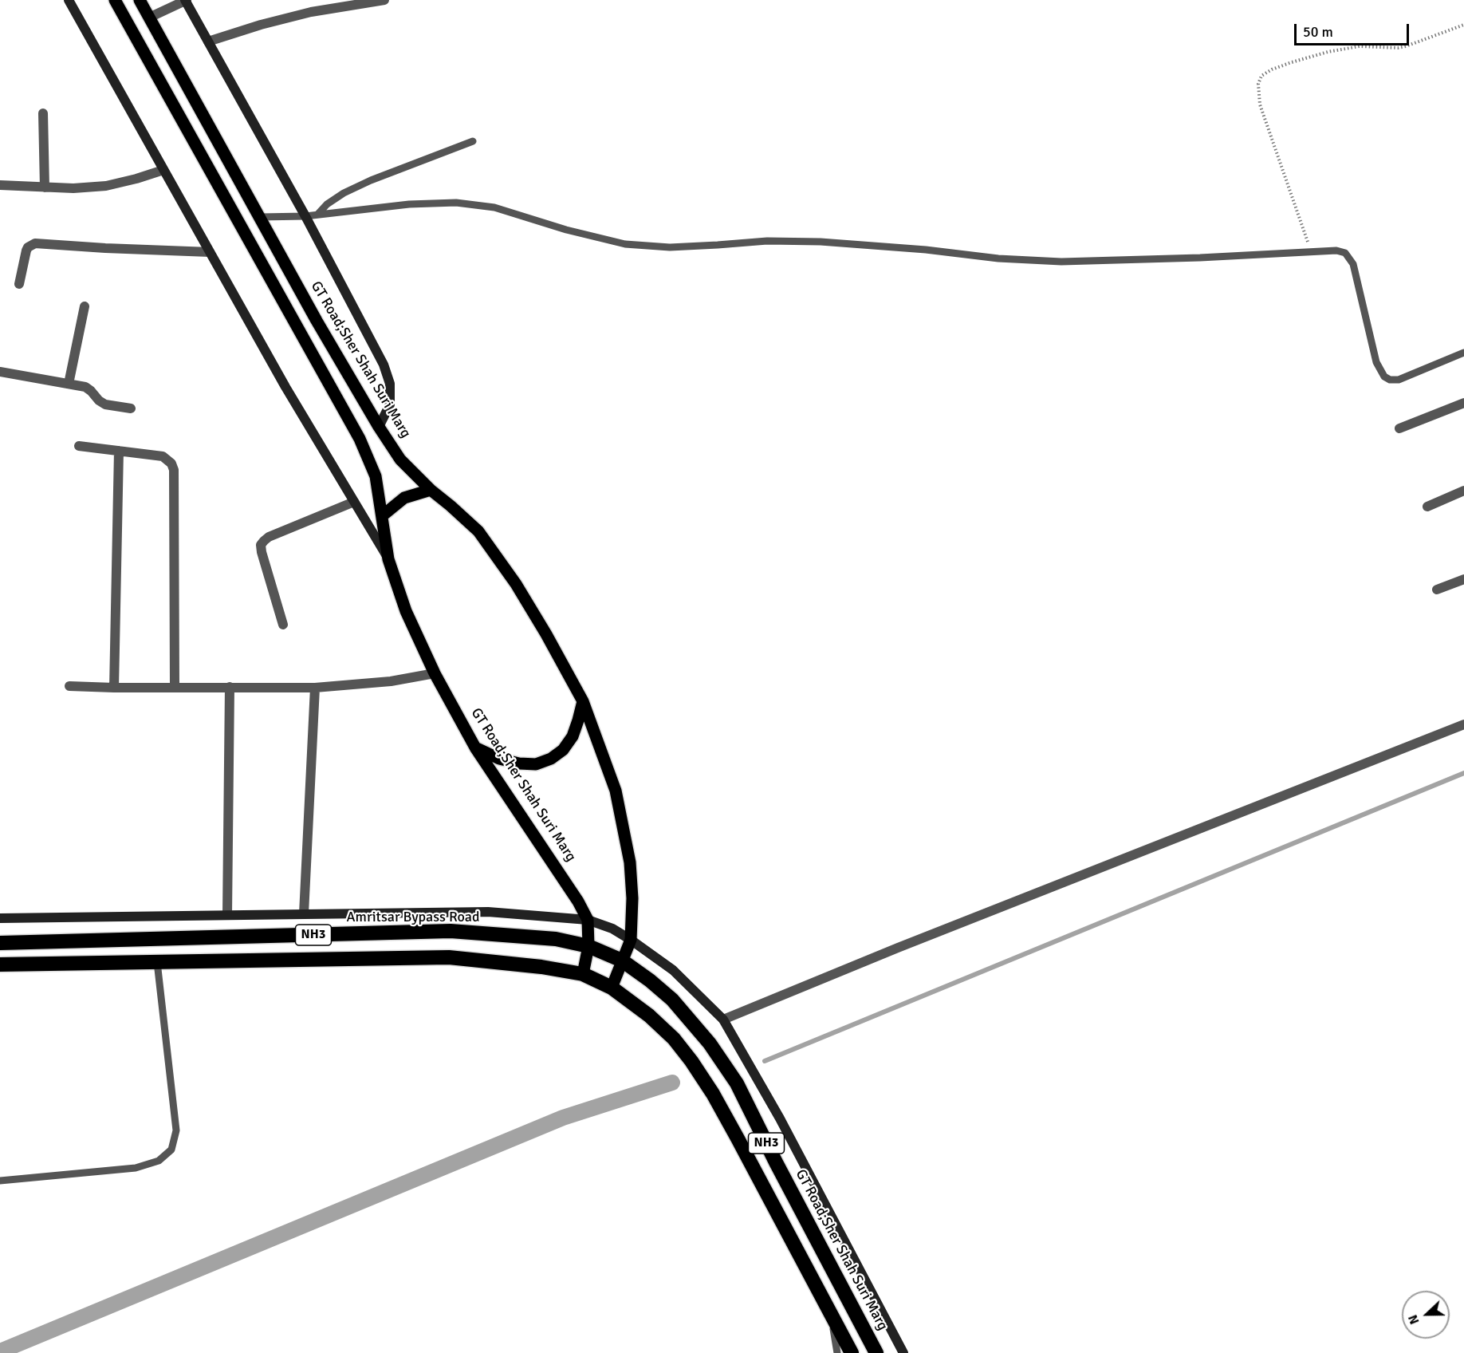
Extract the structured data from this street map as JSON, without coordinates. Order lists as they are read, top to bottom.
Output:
{
  "streets": {
    "highway": ["GT Road;Sher Shah Suri Marg", "Amritsar Bypass Road", "NH3"]
  },
  "crossings": [
    ["GT Road;Sher Shah Suri Marg", "Amritsar Bypass Road"],
    ["GT Road;Sher Shah Suri Marg", "NH3"]
  ],
  "scale_bar": "50 m",
  "north": "left"
}
